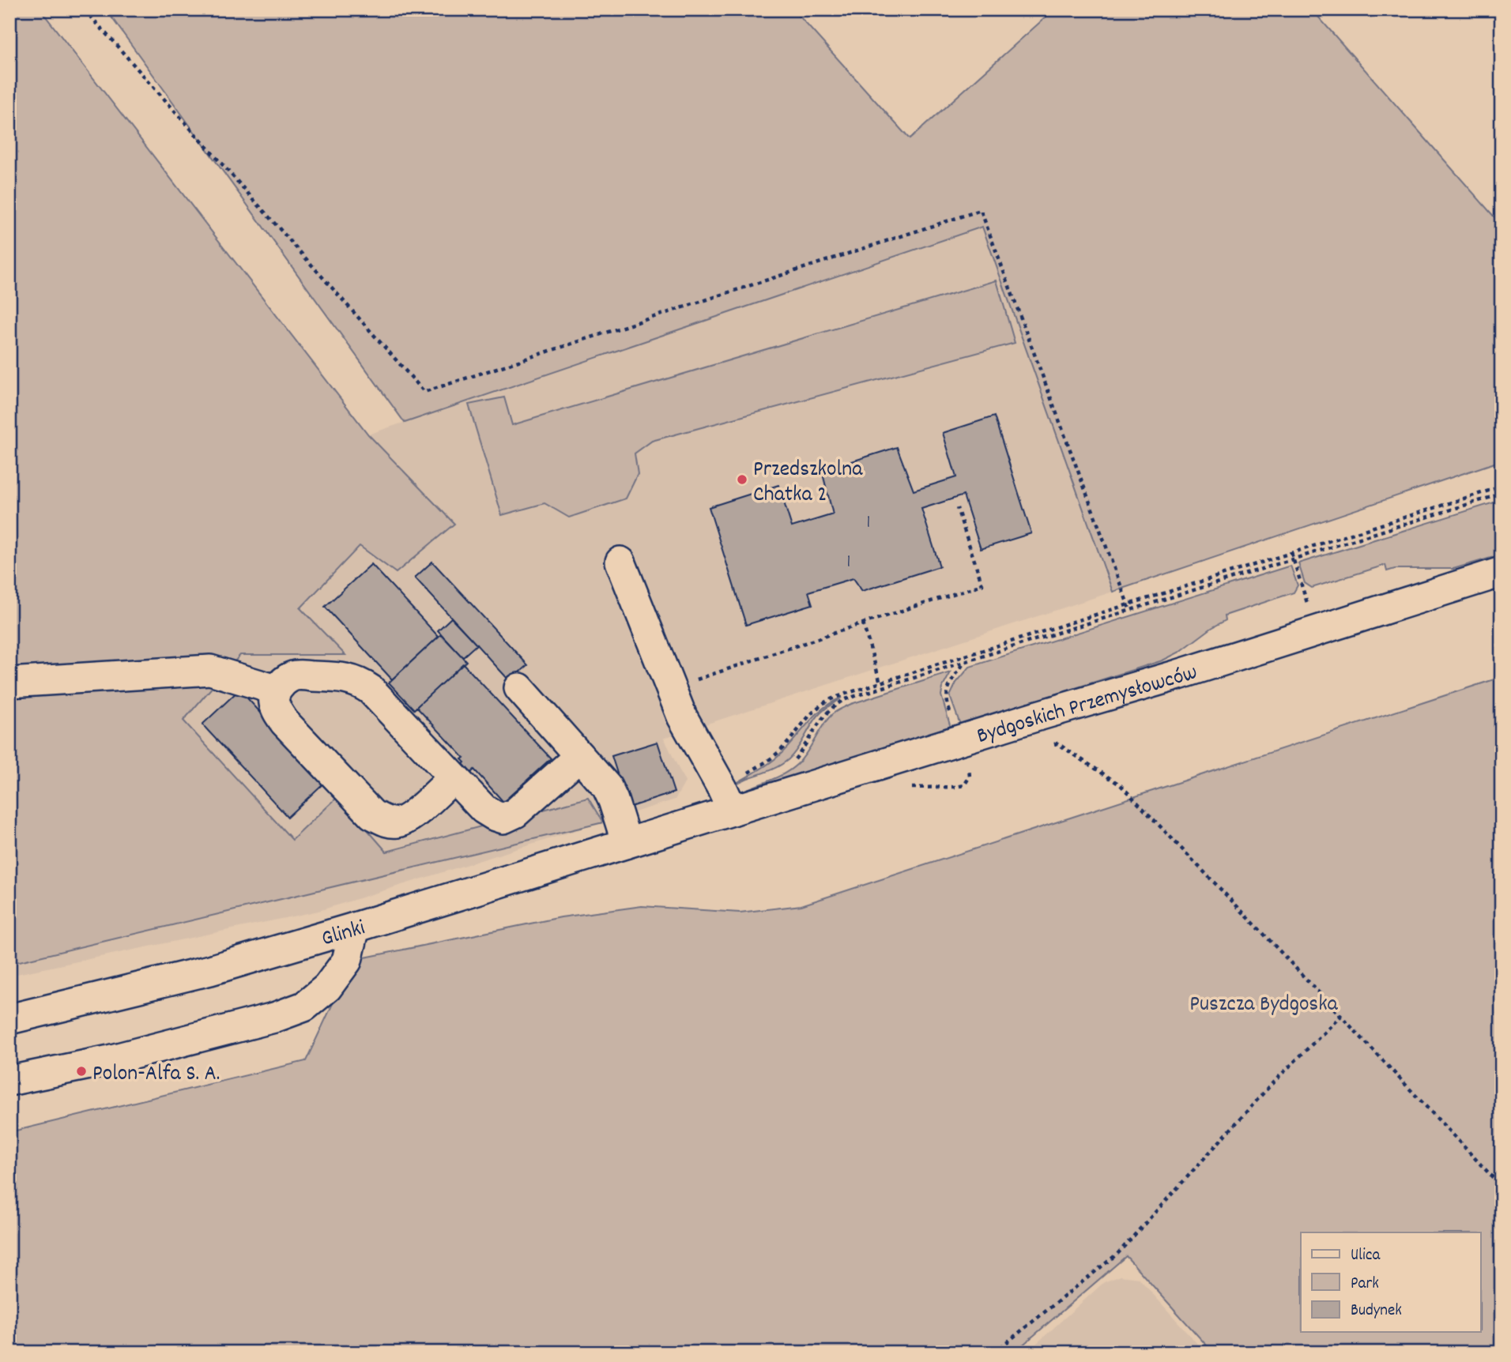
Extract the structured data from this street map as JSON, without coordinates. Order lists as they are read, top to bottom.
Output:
{
  "streets": {
    "street": ["Bydgoskich Przemysłowców", "Glinki"]
  },
  "crossings": [
    ["Bydgoskich Przemysłowców", "Glinki"]
  ],
  "parks": ["Puszcza Bydgoska"],
  "places": ["Przedszkolna Chatka 2", "Polon-Alfa S. A."],
  "house_numbers": ["1", "1"],
  "legend": ["Ulica", "Park", "Budynek"]
}
